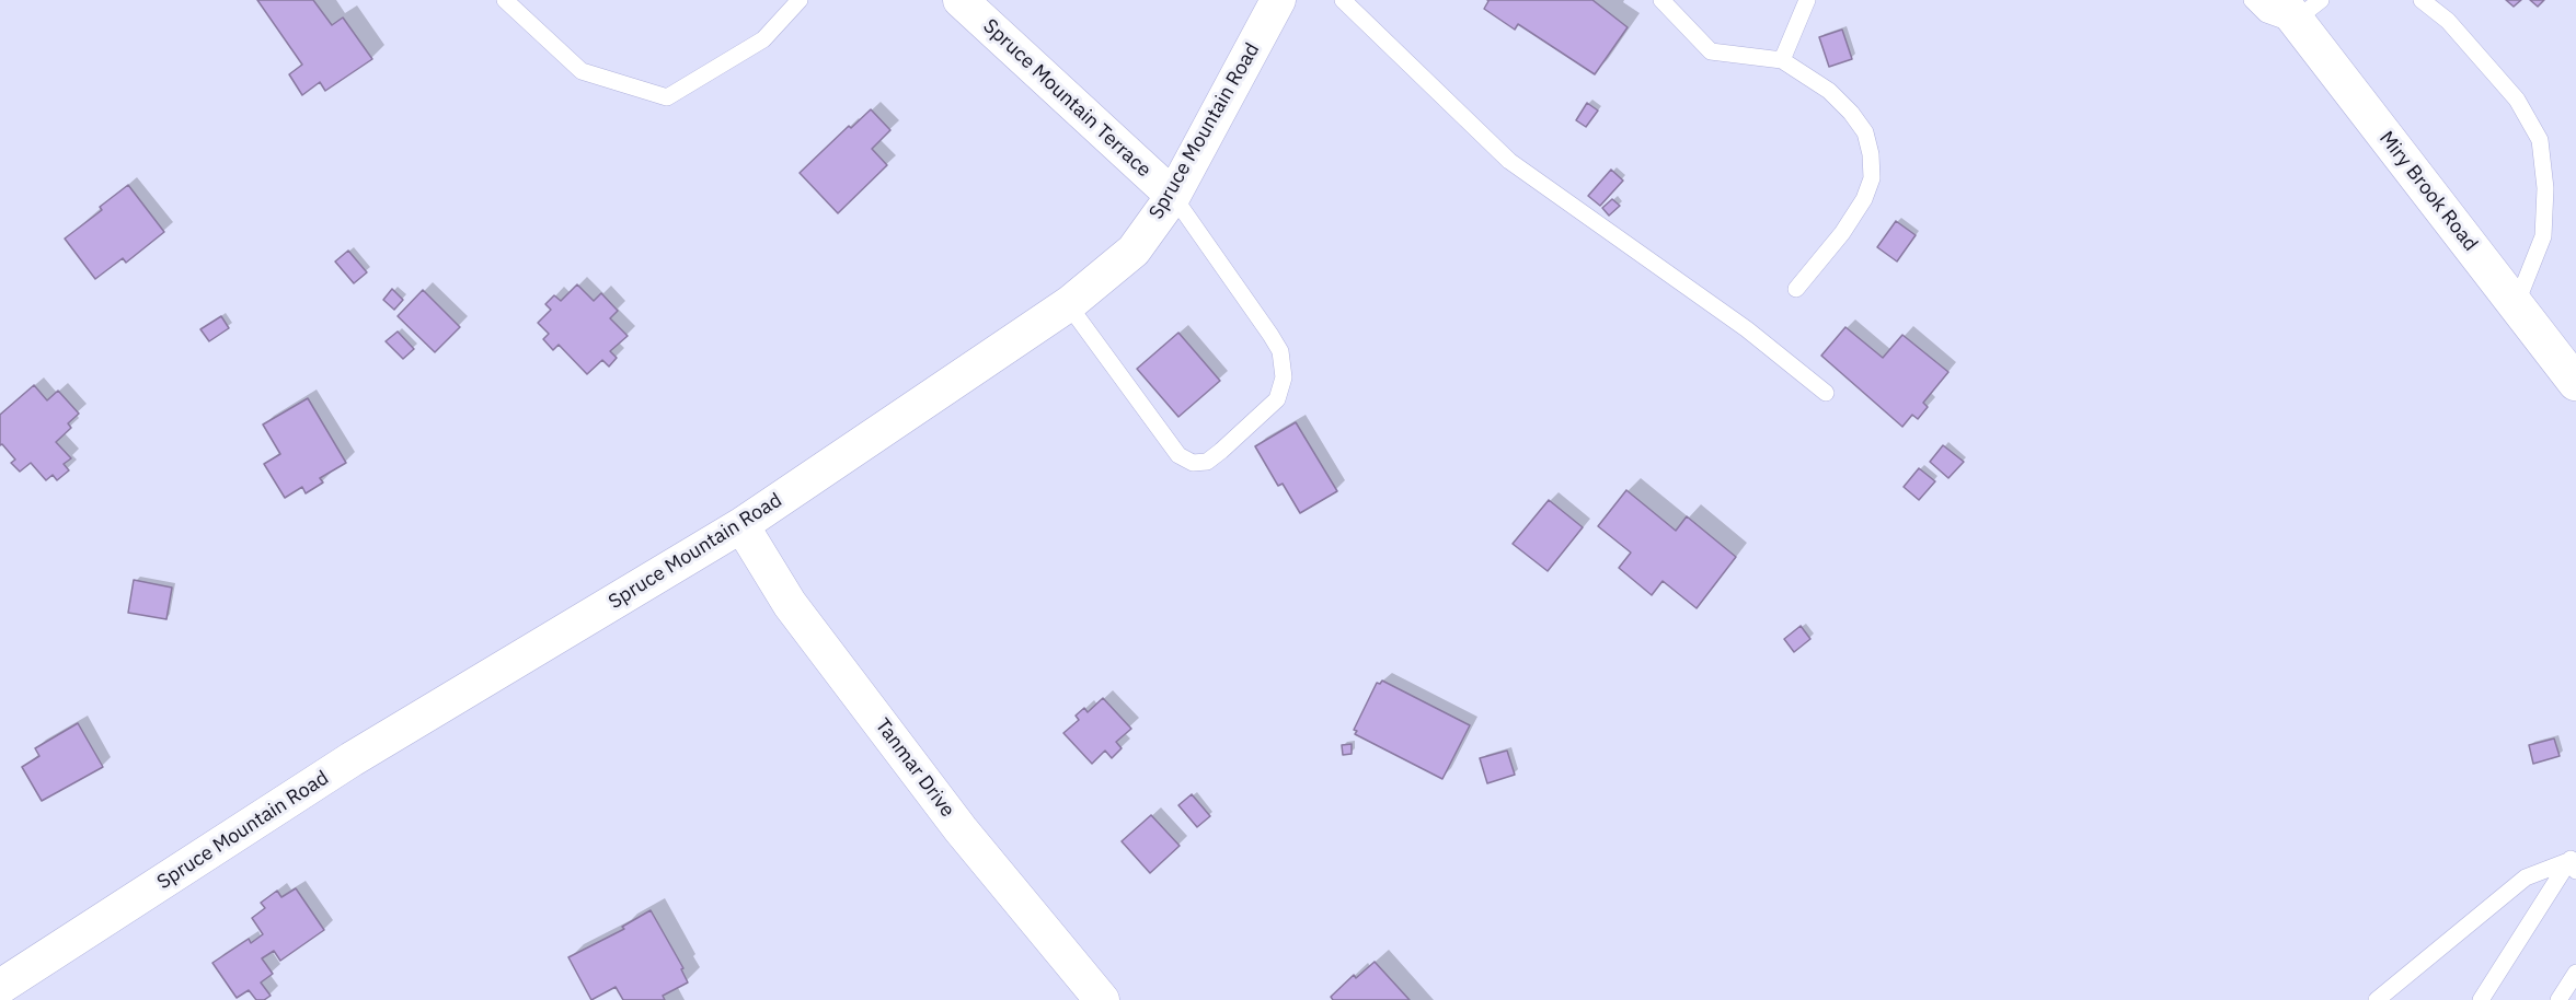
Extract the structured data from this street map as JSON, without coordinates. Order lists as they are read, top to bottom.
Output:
{
  "streets": {
    "main road": ["Miry Brook Road"],
    "street": ["Spruce Mountain Terrace", "Spruce Mountain Road", "Tanmar Drive"]
  },
  "crossings": [
    ["Spruce Mountain Terrace", "Spruce Mountain Road"],
    ["Spruce Mountain Road", "Tanmar Drive"]
  ]
}
